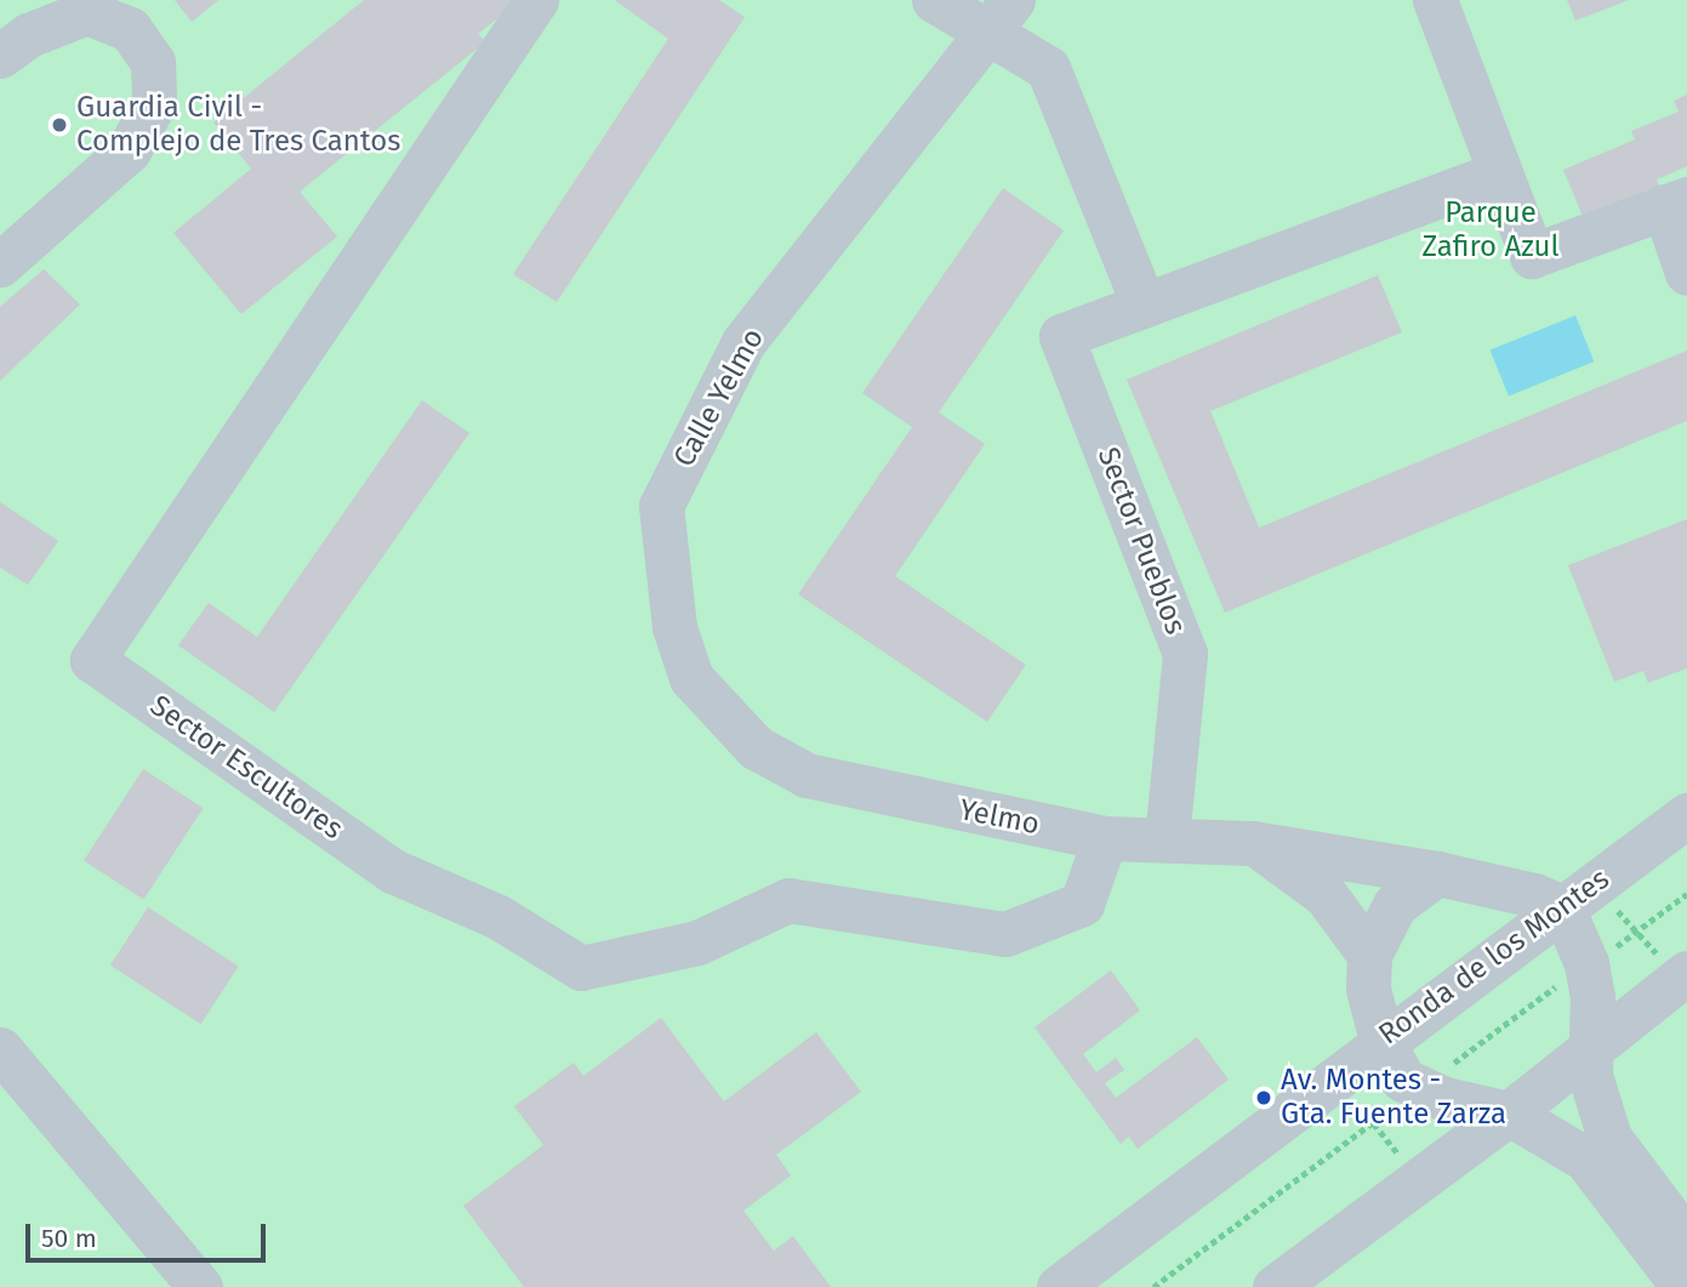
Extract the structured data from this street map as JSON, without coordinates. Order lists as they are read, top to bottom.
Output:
{
  "streets": {
    "street": [
      "Calle Yelmo",
      "Sector Pueblos",
      "Sector Escultores",
      "Yelmo",
      "Ronda de los Montes"
    ]
  },
  "crossings": [
    ["Calle Yelmo", "Yelmo"],
    ["Sector Pueblos", "Yelmo"],
    ["Sector Escultores", "Yelmo"],
    ["Yelmo", "Ronda de los Montes"]
  ],
  "parks": ["Parque Zafiro Azul"],
  "places": ["Guardia Civil - Complejo de Tres Cantos", "Av. Montes - Gta. Fuente Zarza"],
  "scale_bar": "50 m"
}
